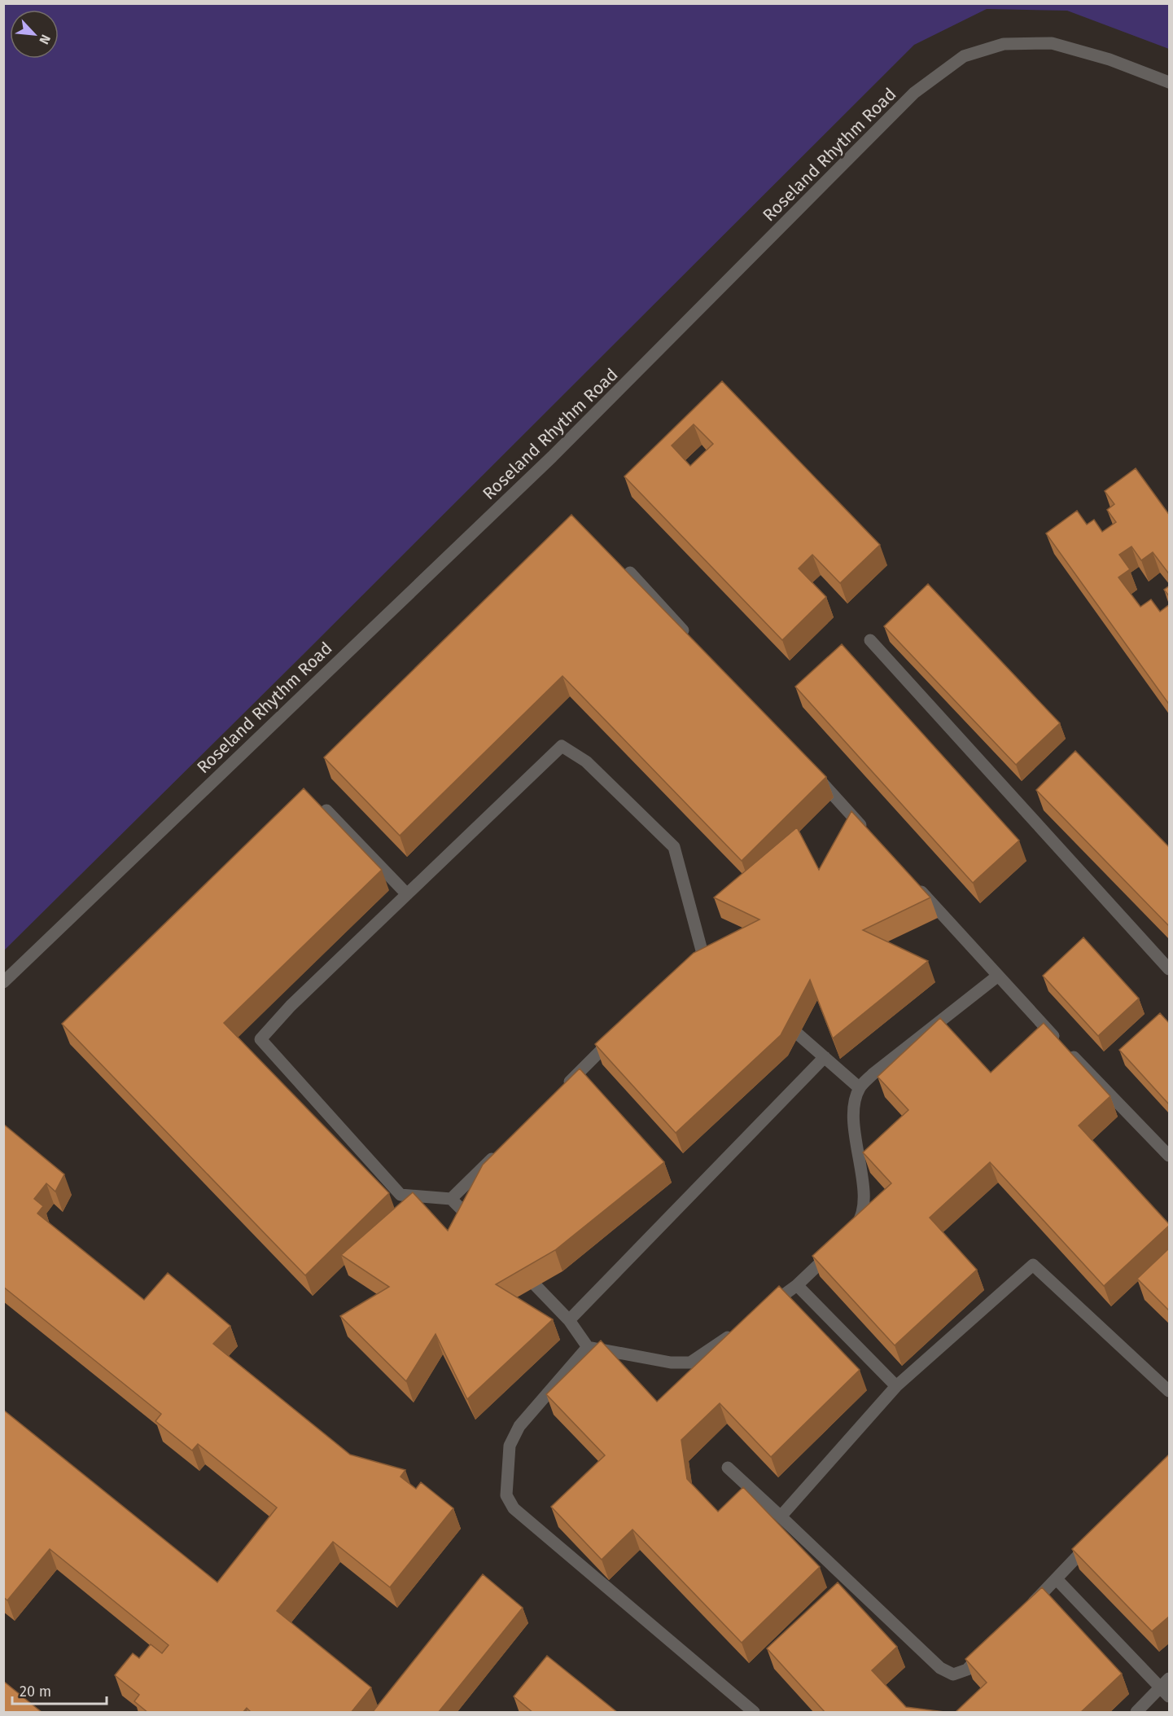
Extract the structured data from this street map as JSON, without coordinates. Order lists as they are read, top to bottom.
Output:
{
  "streets": {
    "street": ["Roseland Rhythm Road"]
  },
  "scale_bar": "20 m",
  "north": "bottom right"
}
